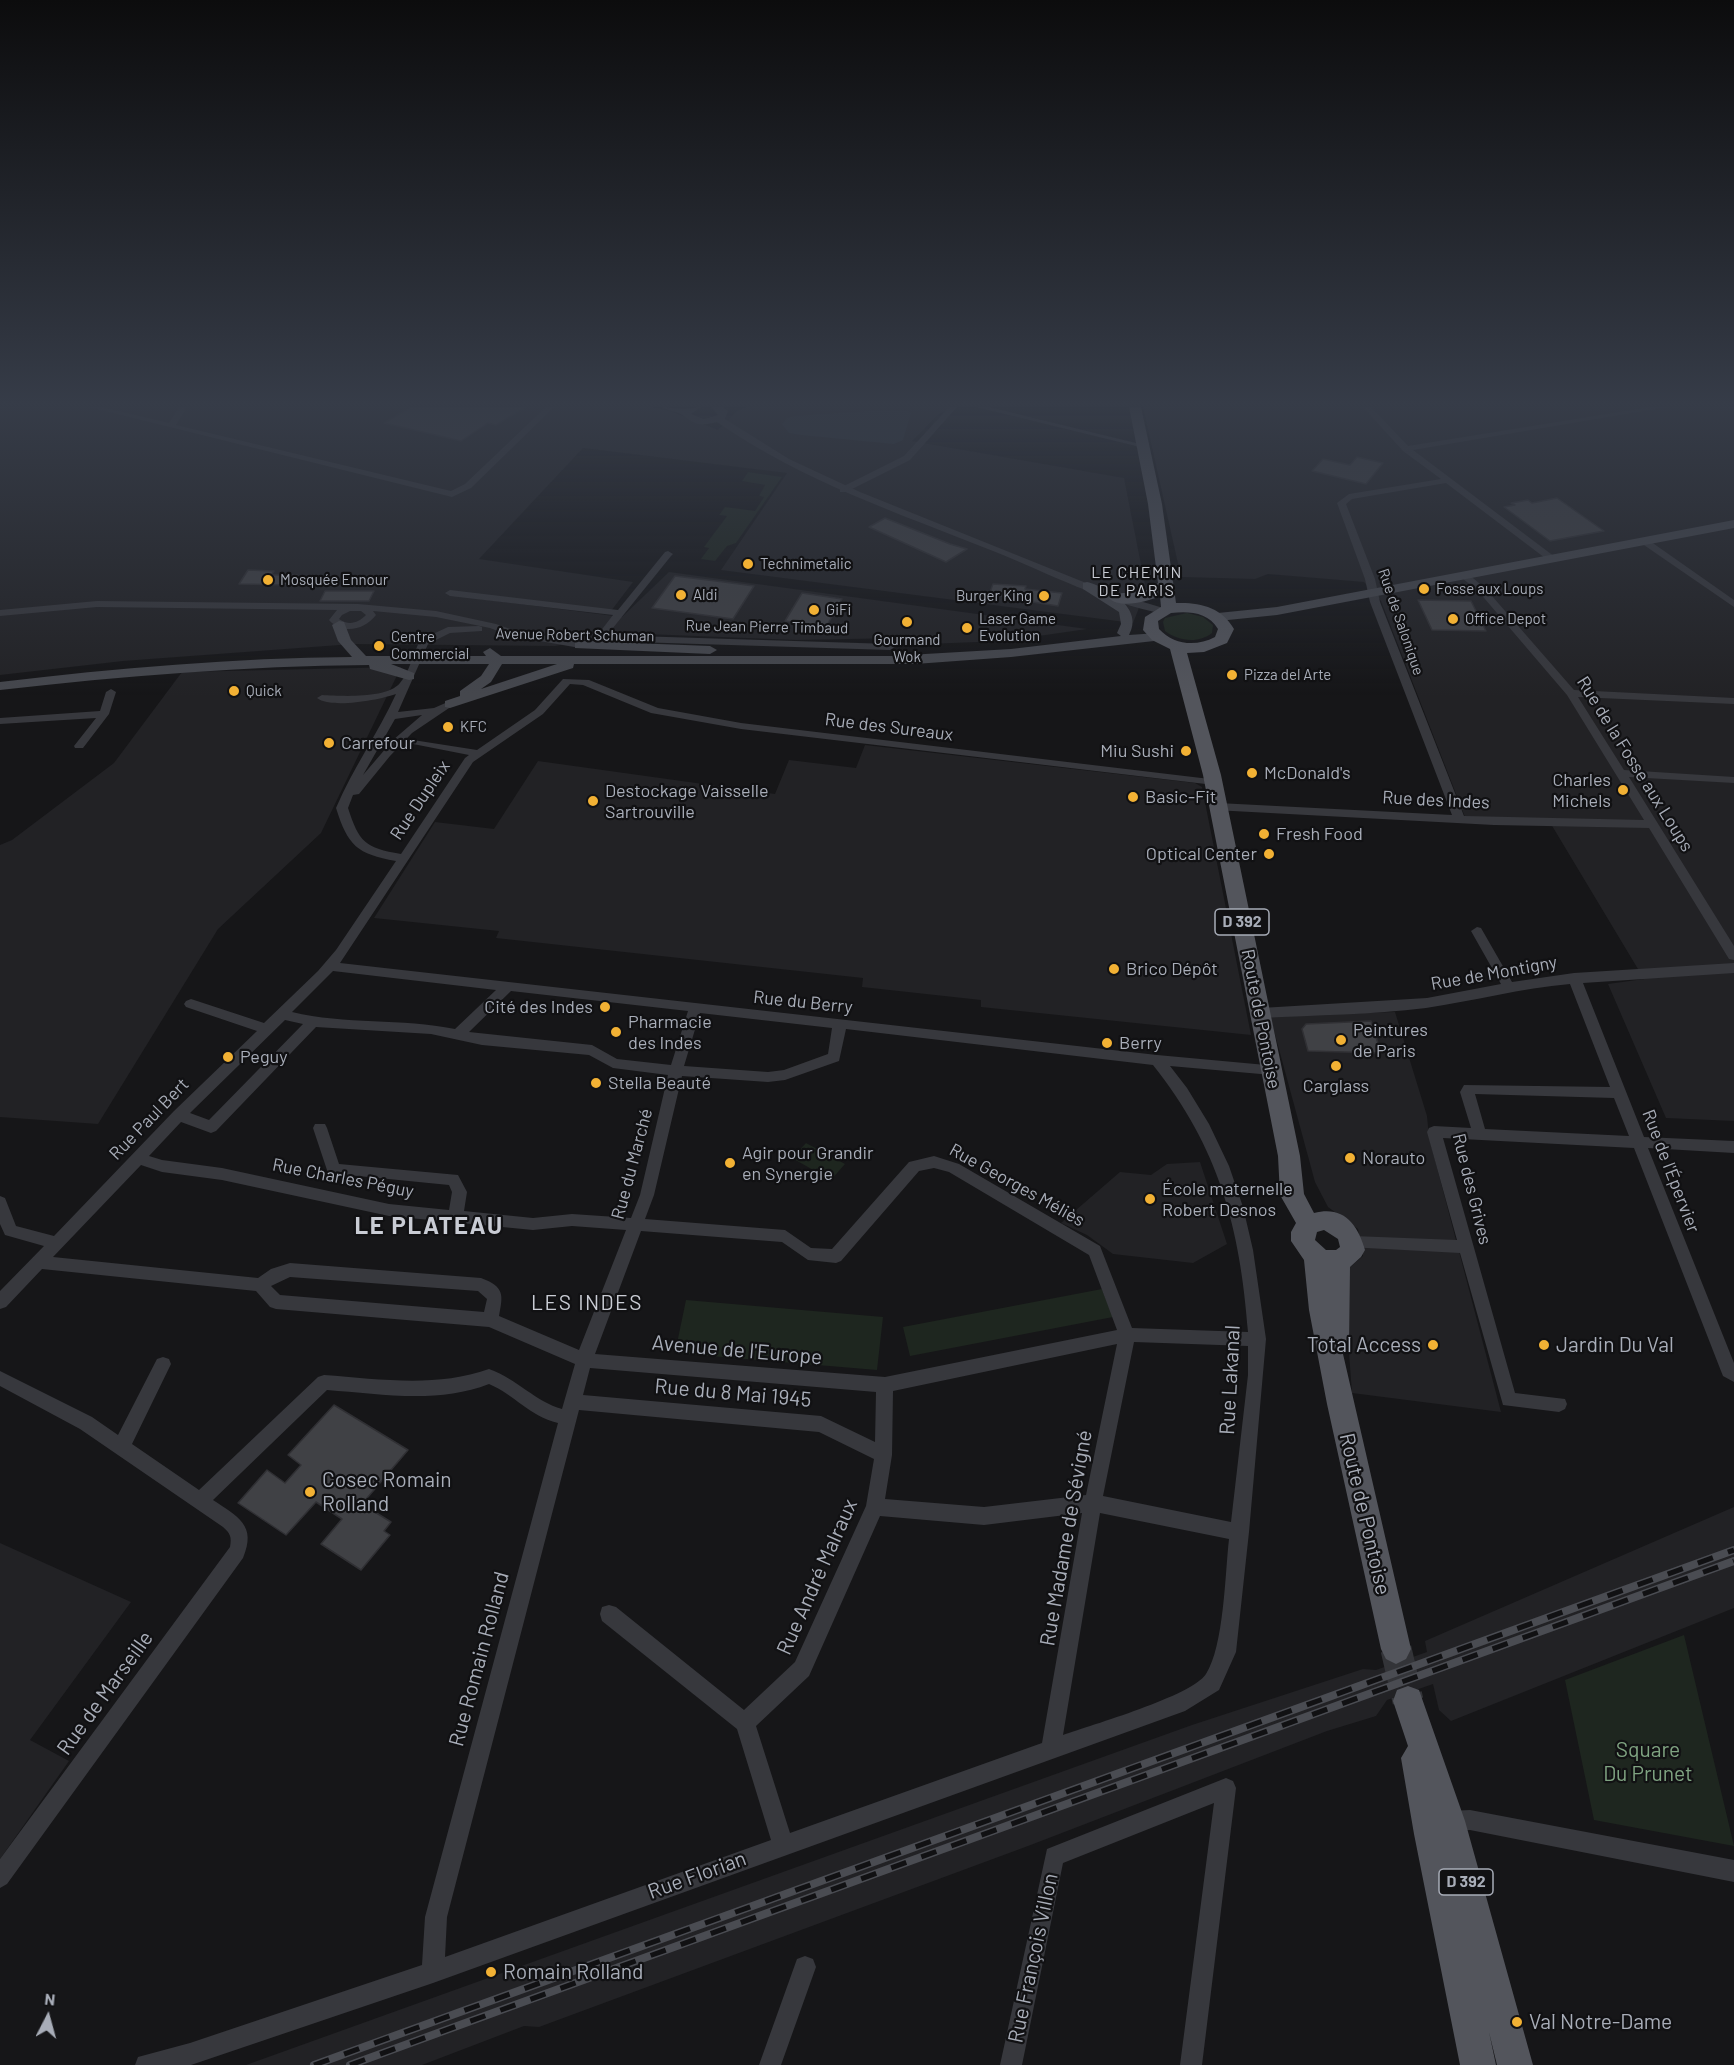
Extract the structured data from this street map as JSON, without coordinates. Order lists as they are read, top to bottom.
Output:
{
  "streets": {
    "main road": ["Avenue Robert Schuman", "D 392", "Route de Pontoise"],
    "street": [
      "Rue de Salonique",
      "Rue Jean Pierre Timbaud",
      "Rue des Sureaux",
      "Rue de la Fosse aux Loups",
      "Rue Dupleix",
      "Rue des Indes",
      "Rue de Montigny",
      "Rue du Berry",
      "Rue Paul Bert",
      "Rue du Marché",
      "Rue de l'Épervier",
      "Rue Charles Péguy",
      "Rue Georges Méliès",
      "Rue des Grives",
      "Avenue de l'Europe",
      "Rue Lakanal",
      "Rue du 8 Mai 1945",
      "Rue Madame de Sévigné",
      "Rue André Malraux",
      "Rue Romain Rolland",
      "Rue de Marseille",
      "Rue Florian",
      "Rue François Villon"
    ]
  },
  "crossings": [
    ["Rue de Salonique", "Rue des Indes"],
    ["Rue Jean Pierre Timbaud", "Avenue Robert Schuman"],
    ["Rue des Sureaux", "Rue Dupleix"],
    ["Rue des Sureaux", "Route de Pontoise"],
    ["Rue de la Fosse aux Loups", "Rue des Indes"],
    ["Rue Dupleix", "Rue du Berry"],
    ["Rue Dupleix", "Rue Paul Bert"],
    ["Rue des Indes", "Route de Pontoise"],
    ["Rue de Montigny", "Route de Pontoise"],
    ["Rue de Montigny", "Rue de l'Épervier"],
    ["Rue du Berry", "Route de Pontoise"],
    ["Rue du Berry", "Rue Paul Bert"],
    ["Rue du Berry", "Rue du Marché"],
    ["Rue du Berry", "Rue Lakanal"],
    ["Rue Paul Bert", "Rue Charles Péguy"],
    ["Rue du Marché", "Rue Charles Péguy"],
    ["Rue du Marché", "Avenue de l'Europe"],
    ["Rue du Marché", "Rue Romain Rolland"],
    ["Rue de l'Épervier", "Rue des Grives"],
    ["Rue Charles Péguy", "Rue Georges Méliès"],
    ["Rue Georges Méliès", "Rue Madame de Sévigné"],
    ["Avenue de l'Europe", "Rue André Malraux"],
    ["Avenue de l'Europe", "Rue Romain Rolland"],
    ["Rue Lakanal", "Rue Florian"],
    ["Rue du 8 Mai 1945", "Rue André Malraux"],
    ["Rue du 8 Mai 1945", "Rue Romain Rolland"],
    ["Rue du 8 Mai 1945", "Rue de Marseille"],
    ["Rue Madame de Sévigné", "Rue Florian"],
    ["Rue Romain Rolland", "Rue Florian"]
  ],
  "districts": ["LE CHEMIN DE PARIS", "LE PLATEAU", "LES INDES"],
  "parks": ["Square Du Prunet"],
  "places": [
    "Technimetalic",
    "Mosquée Ennour",
    "Fosse aux Loups",
    "Aldi",
    "Burger King",
    "GiFi",
    "Office Depot",
    "Gourmand Wok",
    "Laser Game Evolution",
    "Centre Commercial",
    "Pizza del Arte",
    "Quick",
    "KFC",
    "Carrefour",
    "Miu Sushi",
    "McDonald's",
    "Charles Michels",
    "Basic-Fit",
    "Destockage Vaisselle Sartrouville",
    "Fresh Food",
    "Optical Center",
    "Brico Dépôt",
    "Cité des Indes",
    "Pharmacie des Indes",
    "Peintures de Paris",
    "Berry",
    "Peguy",
    "Carglass",
    "Stella Beauté",
    "Norauto",
    "Agir pour Grandir en Synergie",
    "École maternelle Robert Desnos",
    "Total Access",
    "Jardin Du Val",
    "Cosec Romain Rolland",
    "Romain Rolland",
    "Val Notre-Dame"
  ],
  "north": "top"
}
